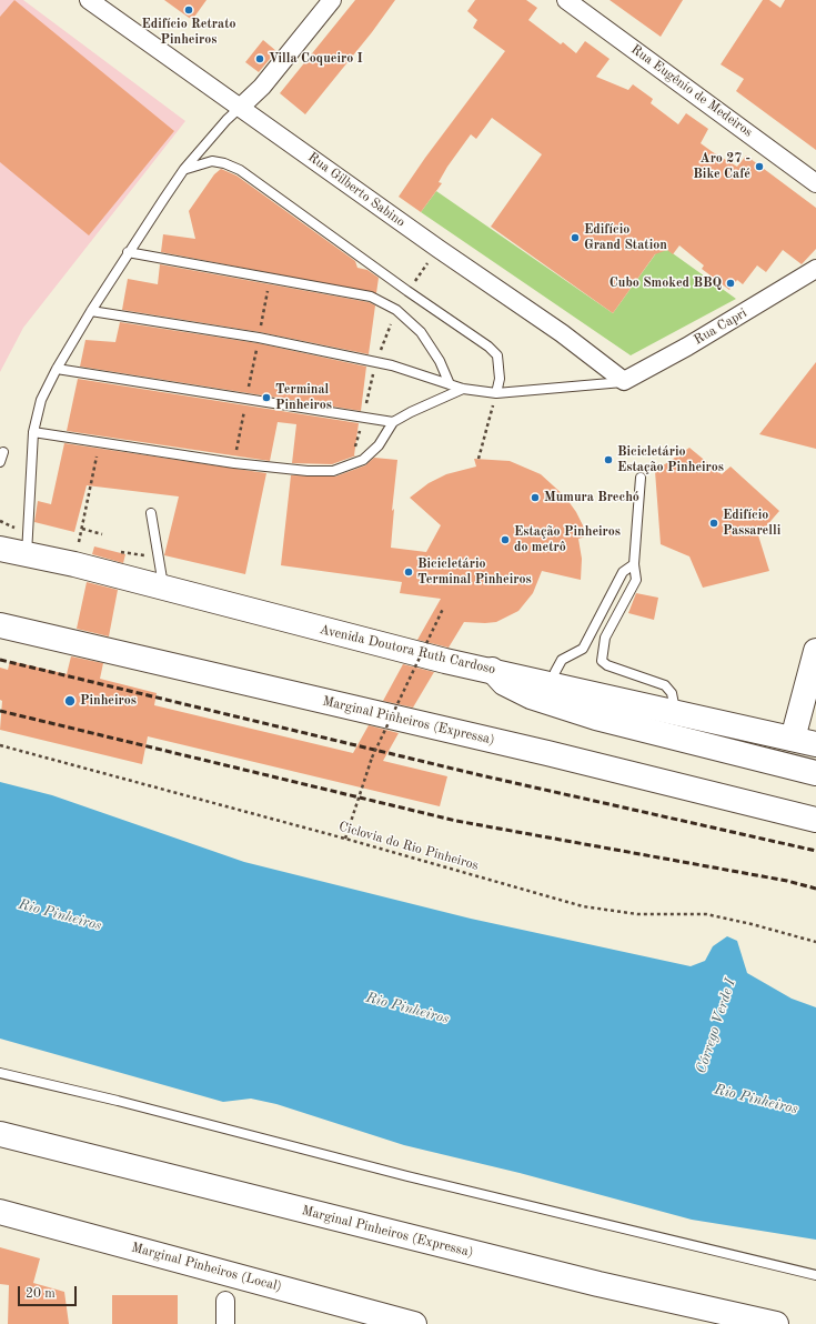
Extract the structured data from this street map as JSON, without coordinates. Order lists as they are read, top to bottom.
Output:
{
  "streets": {
    "main road": ["Avenida Doutora Ruth Cardoso", "Marginal Pinheiros (Expressa)", "Marginal Pinheiros (Local)"],
    "street": ["Rua Eugênio de Medeiros", "Rua Gilberto Sabino", "Rua Capri"],
    "path": ["Ciclovia do Rio Pinheiros"]
  },
  "crossings": [
    ["Rua Gilberto Sabino", "Rua Capri"]
  ],
  "water": ["Rio Pinheiros", "Córrego Verde I"],
  "places": [
    "Edifício Retrato Pinheiros",
    "Villa Coqueiro I",
    "Aro 27 - Bike Café",
    "Edifício Grand Station",
    "Cubo Smoked BBQ",
    "Terminal Pinheiros",
    "Bicicletário Estação Pinheiros",
    "Mumura Brechó",
    "Edifício Passarelli",
    "Estação Pinheiros do metrô",
    "Bicicletário Terminal Pinheiros",
    "Pinheiros"
  ],
  "scale_bar": "20 m"
}
